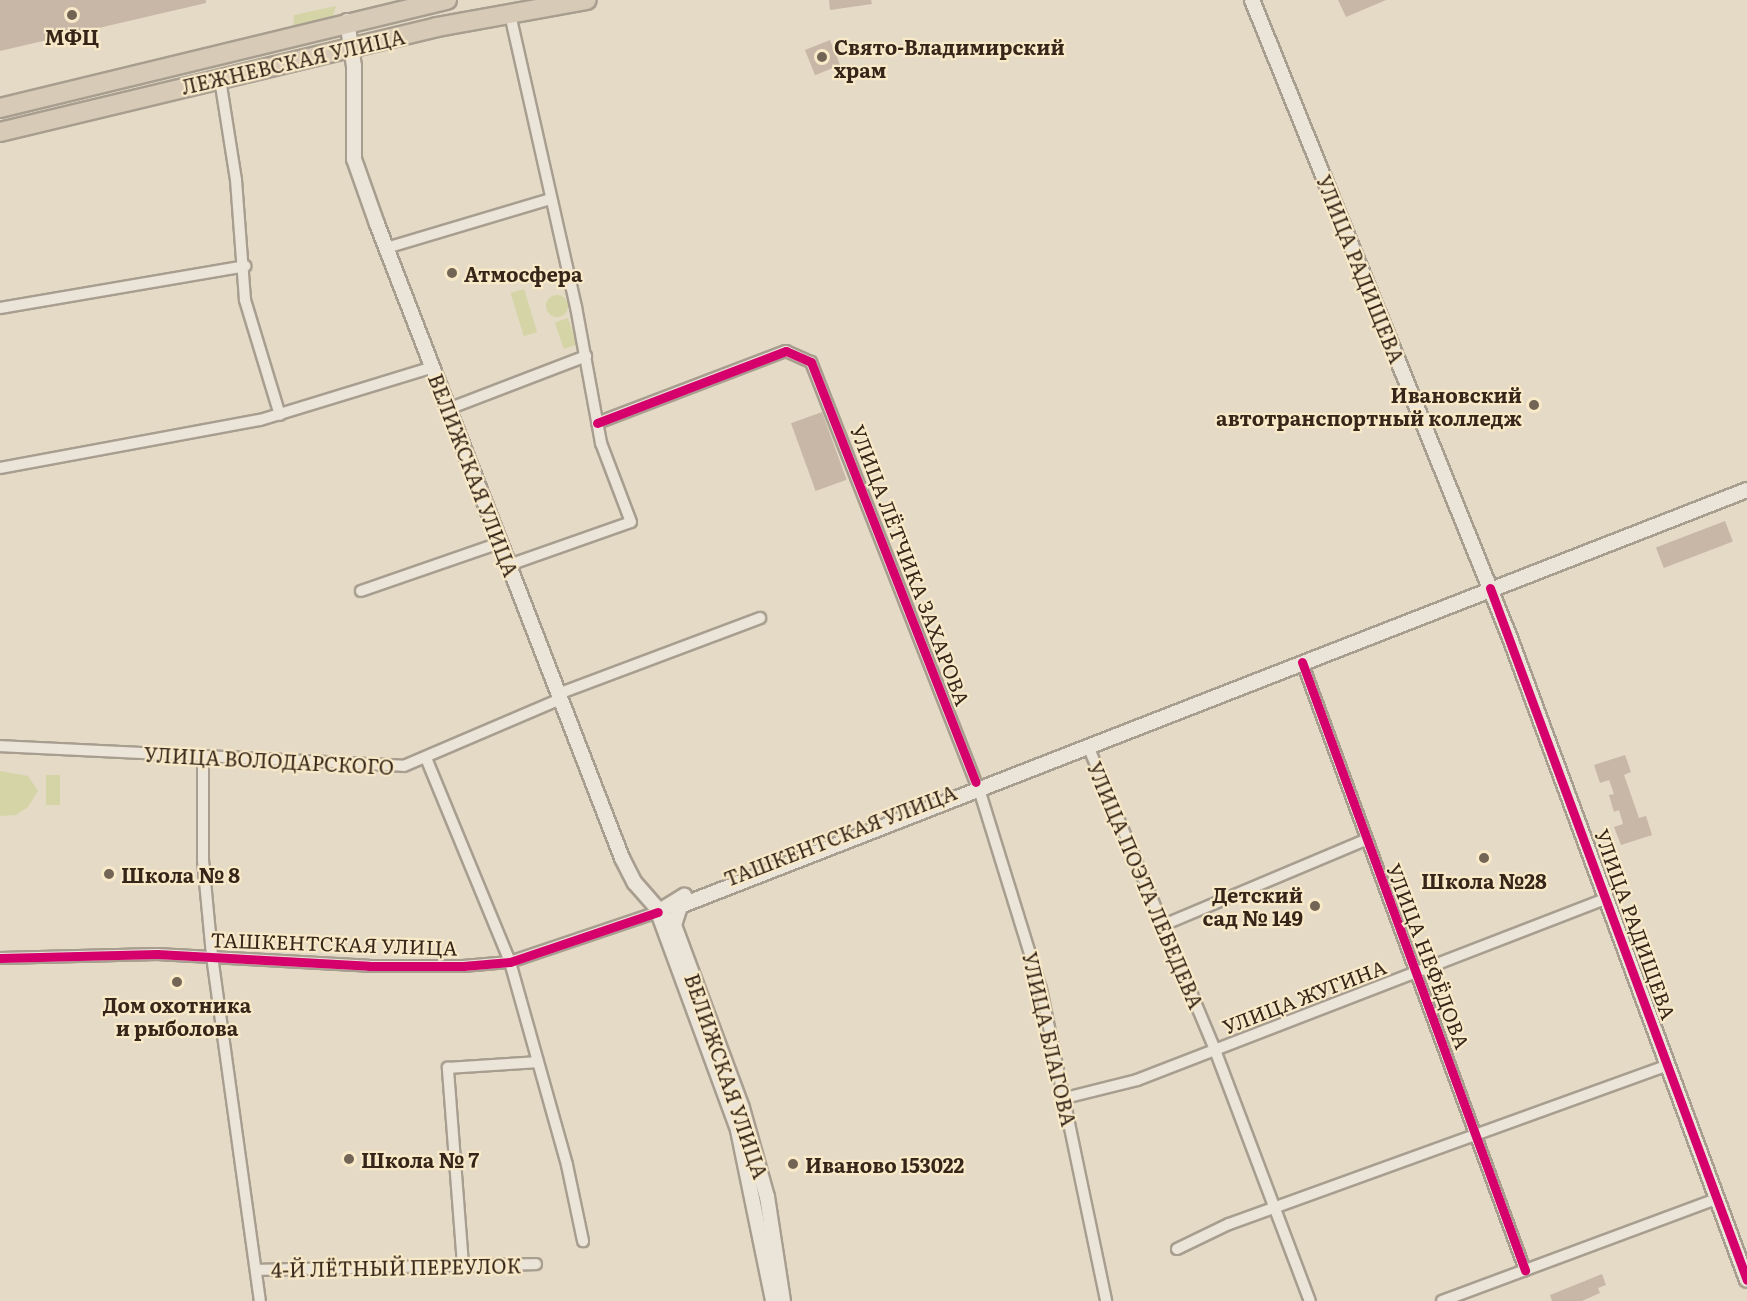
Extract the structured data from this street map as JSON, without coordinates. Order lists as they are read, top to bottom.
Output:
{
  "streets": {
    "highway": ["ЛЕЖНЕВСКАЯ УЛИЦА"],
    "main road": ["УЛИЦА РАДИЩЕВА", "ВЕЛИЖСКАЯ УЛИЦА", "ТАШКЕНТСКАЯ УЛИЦА"],
    "street": [
      "УЛИЦА ЛЁТЧИКА ЗАХАРОВА",
      "УЛИЦА ВОЛОДАРСКОГО",
      "УЛИЦА ПОЭТА ЛЕБЕДЕВА",
      "УЛИЦА НЕФЁДОВА",
      "УЛИЦА ЖУГИНА",
      "УЛИЦА БЛАГОВА",
      "4-Й ЛЁТНЫЙ ПЕРЕУЛОК"
    ]
  },
  "crossings": [
    ["ЛЕЖНЕВСКАЯ УЛИЦА", "ВЕЛИЖСКАЯ УЛИЦА"],
    ["УЛИЦА РАДИЩЕВА", "ТАШКЕНТСКАЯ УЛИЦА"],
    ["УЛИЦА РАДИЩЕВА", "УЛИЦА ЖУГИНА"],
    ["ВЕЛИЖСКАЯ УЛИЦА", "УЛИЦА ВОЛОДАРСКОГО"],
    ["ВЕЛИЖСКАЯ УЛИЦА", "ТАШКЕНТСКАЯ УЛИЦА"],
    ["УЛИЦА ЛЁТЧИКА ЗАХАРОВА", "ТАШКЕНТСКАЯ УЛИЦА"],
    ["УЛИЦА ЛЁТЧИКА ЗАХАРОВА", "УЛИЦА БЛАГОВА"],
    ["ТАШКЕНТСКАЯ УЛИЦА", "УЛИЦА ПОЭТА ЛЕБЕДЕВА"],
    ["ТАШКЕНТСКАЯ УЛИЦА", "УЛИЦА НЕФЁДОВА"],
    ["ТАШКЕНТСКАЯ УЛИЦА", "УЛИЦА БЛАГОВА"],
    ["УЛИЦА ПОЭТА ЛЕБЕДЕВА", "УЛИЦА ЖУГИНА"],
    ["УЛИЦА НЕФЁДОВА", "УЛИЦА ЖУГИНА"],
    ["УЛИЦА ЖУГИНА", "УЛИЦА БЛАГОВА"]
  ],
  "places": [
    "МФЦ",
    "Свято-Владимирский храм",
    "Атмосфера",
    "Ивановский автотранспортный колледж",
    "Школа №28",
    "Школа № 8",
    "Детский сад № 149",
    "Дом охотника и рыболова",
    "Школа № 7",
    "Иваново 153022"
  ]
}
